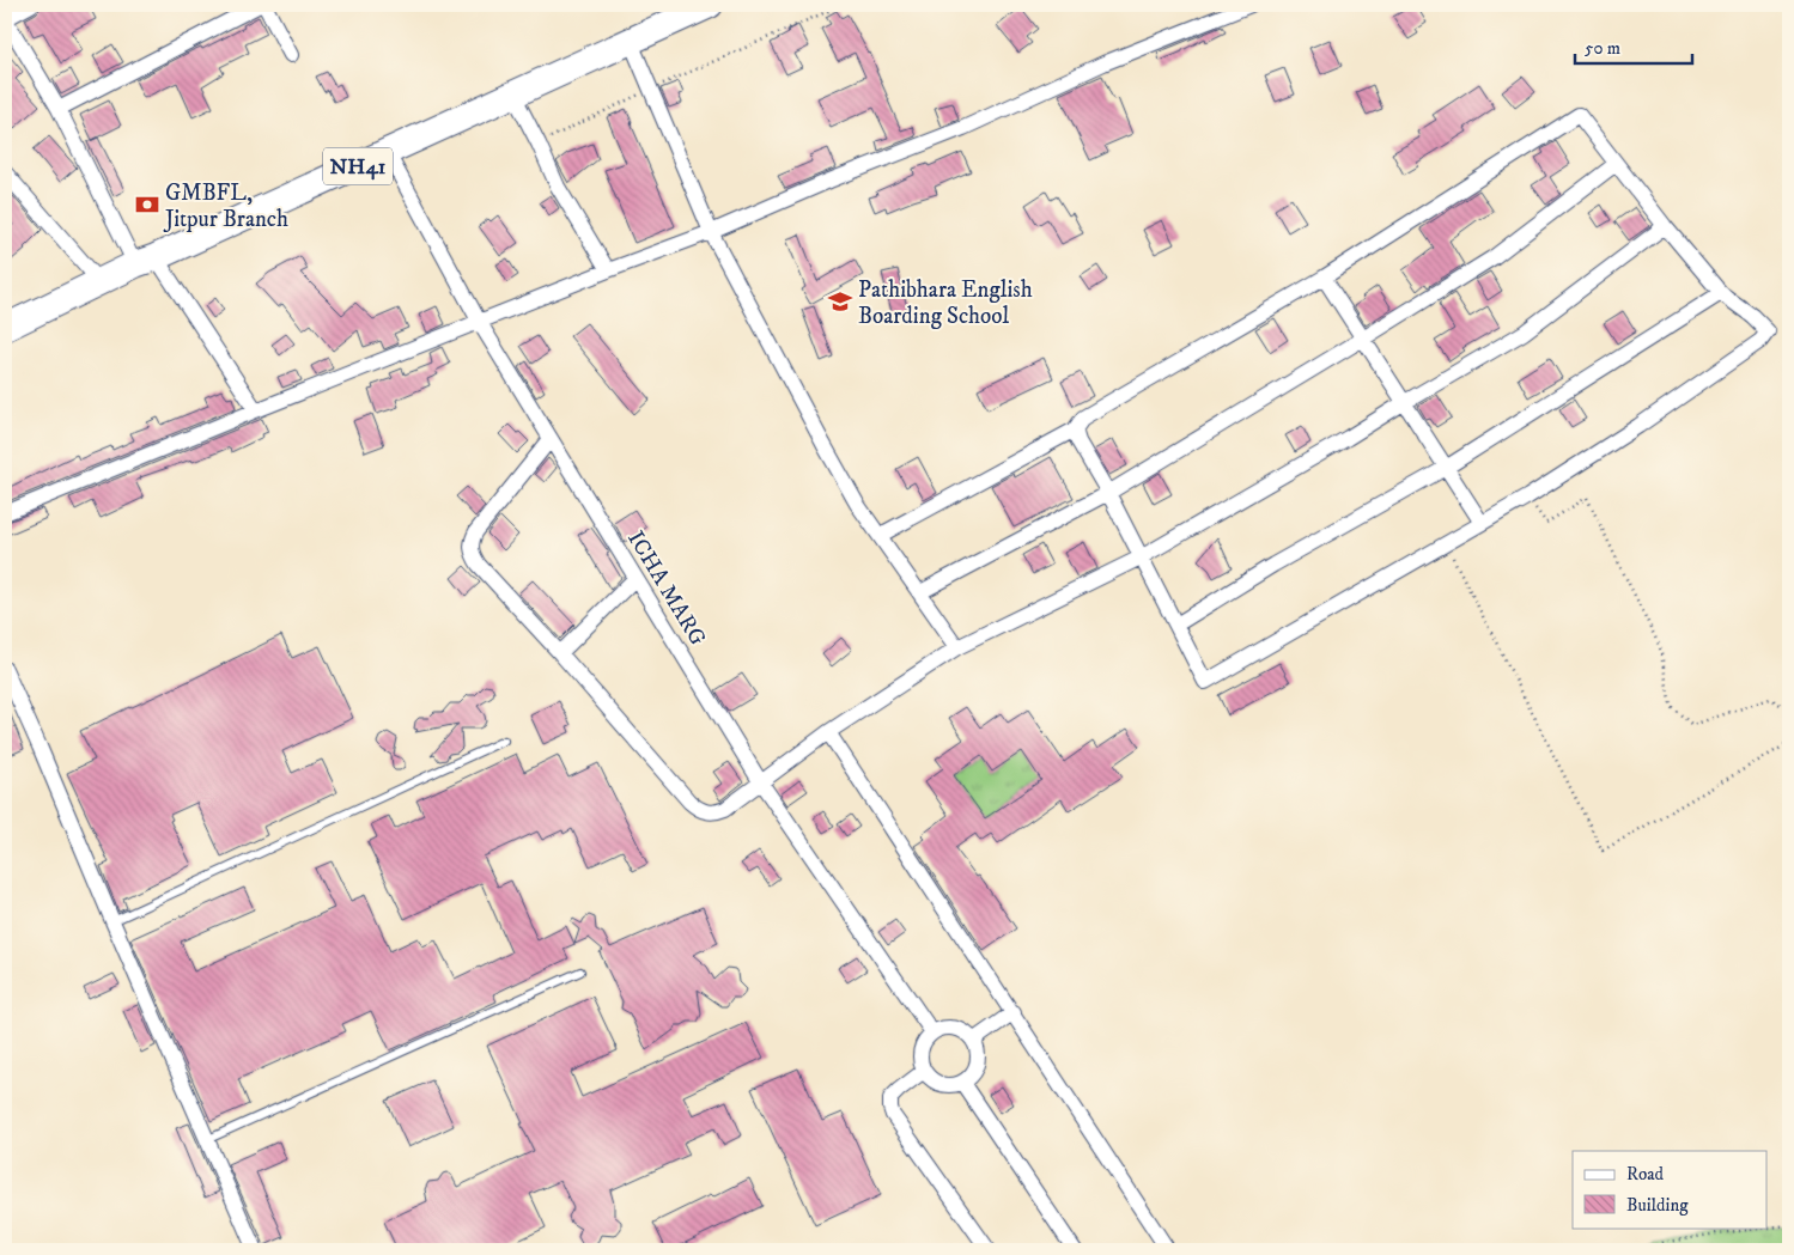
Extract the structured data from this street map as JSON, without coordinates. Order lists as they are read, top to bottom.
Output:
{
  "streets": {
    "highway": ["NH41"],
    "street": ["ICHA MARG"]
  },
  "crossings": [
    ["NH41", "ICHA MARG"]
  ],
  "places": {
    "bank": ["GMBFL, Jitpur Branch"],
    "school or university": ["Pathibhara English Boarding School"]
  },
  "legend": ["Road", "Building"],
  "scale_bar": "50 m"
}
